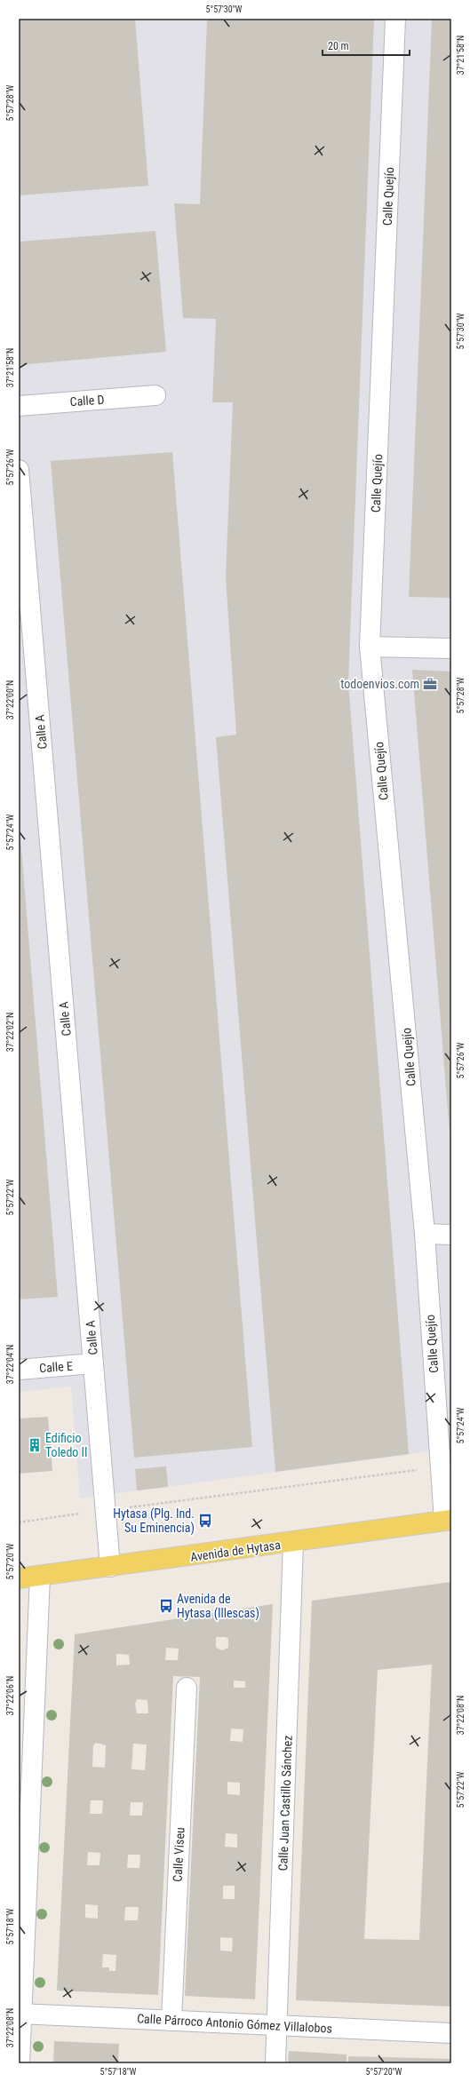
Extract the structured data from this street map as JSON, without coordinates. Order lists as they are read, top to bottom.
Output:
{
  "streets": {
    "main road": ["Avenida de Hytasa"],
    "street": [
      "Calle Quejío",
      "Calle D",
      "Calle A",
      "Calle E",
      "Calle Juan Castillo Sánchez",
      "Calle Viseu",
      "Calle Párroco Antonio Gómez Villalobos"
    ]
  },
  "crossings": [
    ["Calle Quejío", "Avenida de Hytasa"],
    ["Calle A", "Calle E"],
    ["Calle A", "Avenida de Hytasa"],
    ["Avenida de Hytasa", "Calle Juan Castillo Sánchez"],
    ["Calle Juan Castillo Sánchez", "Calle Párroco Antonio Gómez Villalobos"],
    ["Calle Viseu", "Calle Párroco Antonio Gómez Villalobos"]
  ],
  "places": {
    "office": ["todoenvios.com"],
    "building": ["Edificio Toledo II"],
    "bus stop": ["Hytasa (Plg. Ind. Su Eminencia)", "Avenida de Hytasa (Illescas)"]
  },
  "scale_bar": "20 m",
  "coordinates": [
    "5°57'30\"W",
    "37°21'58\"N",
    "5°57'28\"W",
    "5°57'26\"W",
    "37°22'00\"N",
    "5°57'24\"W",
    "37°22'02\"N",
    "5°57'22\"W",
    "37°22'04\"N",
    "5°57'20\"W",
    "37°22'06\"N",
    "37°22'08\"N",
    "5°57'18\"W"
  ]
}
